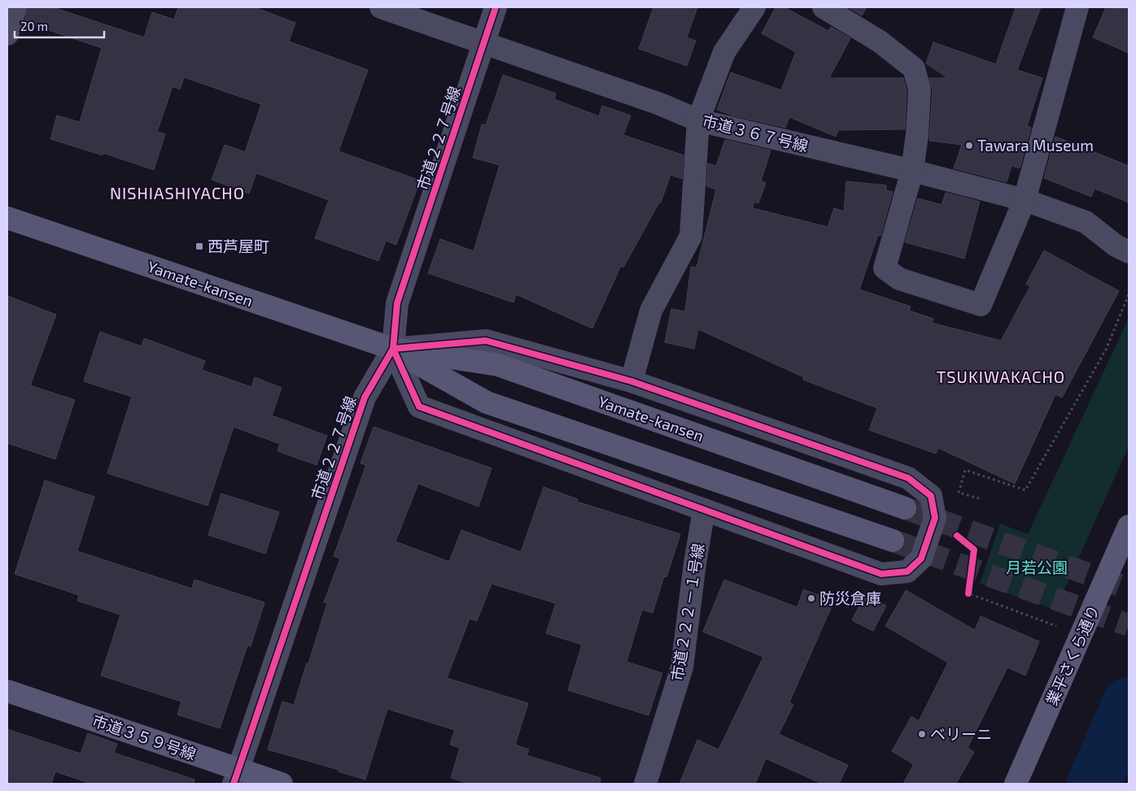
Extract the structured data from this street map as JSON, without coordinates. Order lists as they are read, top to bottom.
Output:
{
  "streets": {
    "street": [
      "市道３６７号線",
      "市道２２７号線",
      "Yamate-kansen",
      "市道２２２－１号線",
      "業平さくら通り",
      "市道３５９号線"
    ]
  },
  "crossings": [
    ["市道３６７号線", "市道２２７号線"],
    ["市道２２７号線", "Yamate-kansen"],
    ["市道２２７号線", "市道３５９号線"]
  ],
  "districts": ["NISHIASHIYACHO", "TSUKIWAKACHO"],
  "parks": ["月若公園"],
  "places": {
    "other": ["Tawara Museum", "防災倉庫", "ベリーニ"],
    "transit": ["西芦屋町"]
  },
  "scale_bar": "20 m"
}
